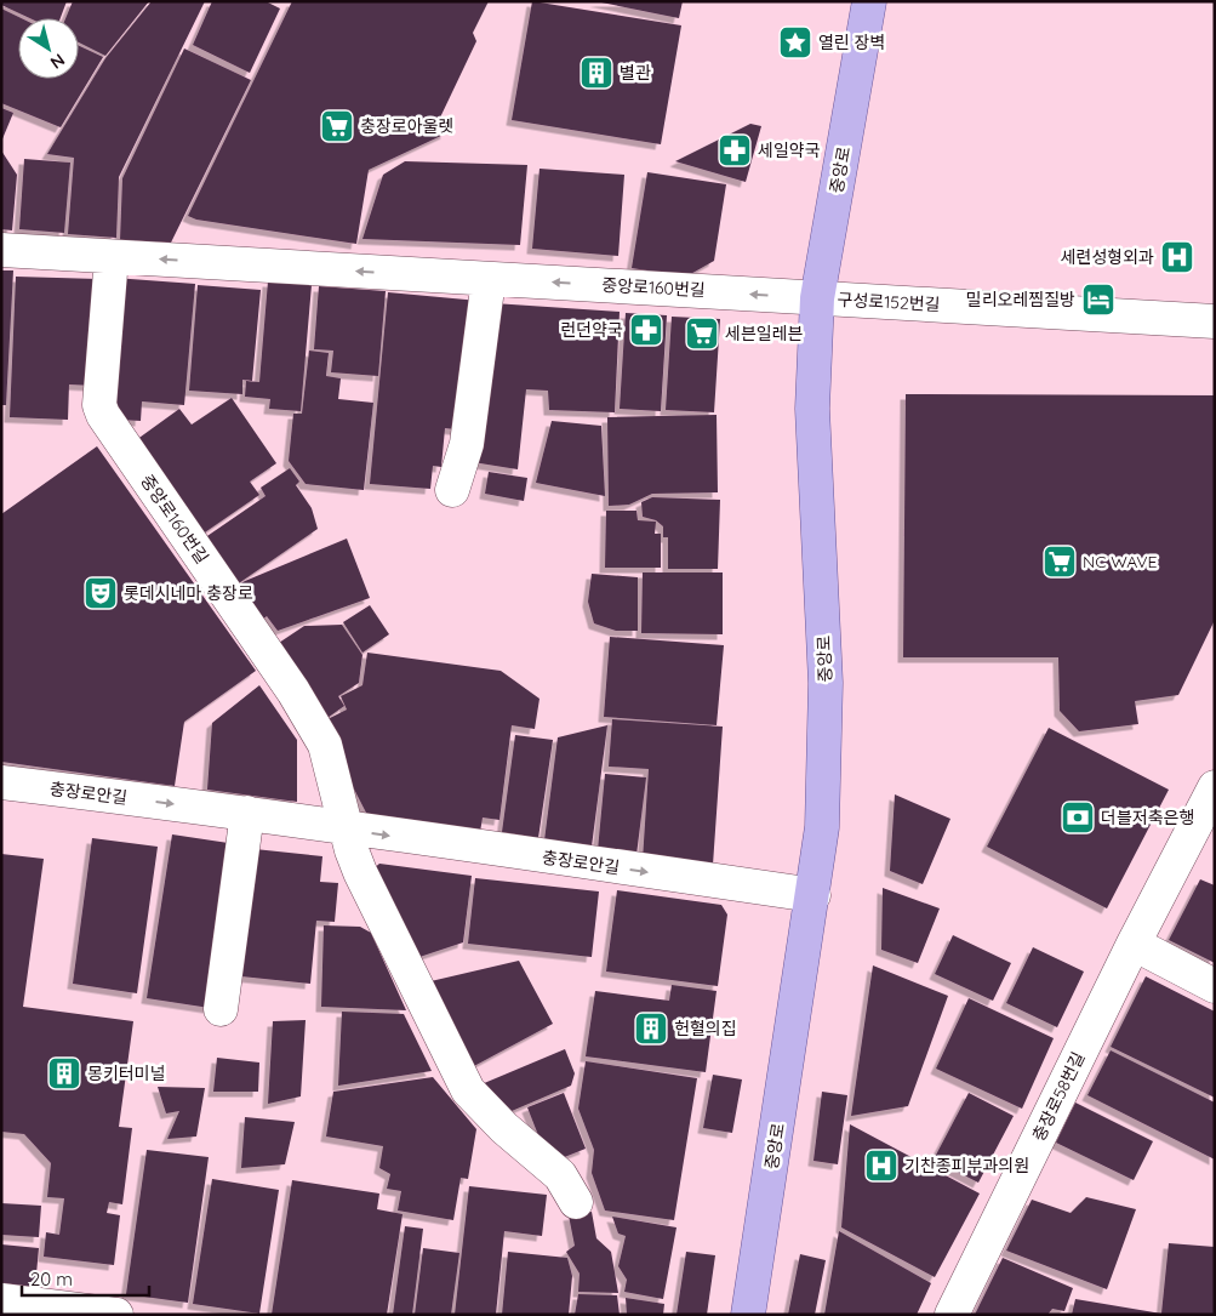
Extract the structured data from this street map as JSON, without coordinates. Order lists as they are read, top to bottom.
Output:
{
  "streets": {
    "main road": ["중앙로"],
    "street": [
      "중앙로160번길",
      "구성로152번길",
      "충장로안길",
      "충장로58번길"
    ]
  },
  "crossings": [
    ["중앙로", "중앙로160번길"],
    ["중앙로", "구성로152번길"],
    ["중앙로", "충장로안길"],
    ["중앙로160번길", "구성로152번길"],
    ["중앙로160번길", "충장로안길"]
  ],
  "one_way": ["중앙로160번길", "충장로안길"],
  "places": {
    "place": ["열린 장벽"],
    "building": ["별관", "헌혈의집", "몽키터미널"],
    "supermarket": ["충장로아울렛", "세븐일레븐", "NC WAVE"],
    "pharmacy": ["세일약국", "런던약국"],
    "hospital": ["세련성형외과", "기찬종피부과의원"],
    "hotel": ["밀리오레찜질방"],
    "theatre": ["롯데시네마 충장로"],
    "bank": ["더블저축은행"]
  },
  "scale_bar": "20 m",
  "north": "bottom right"
}
